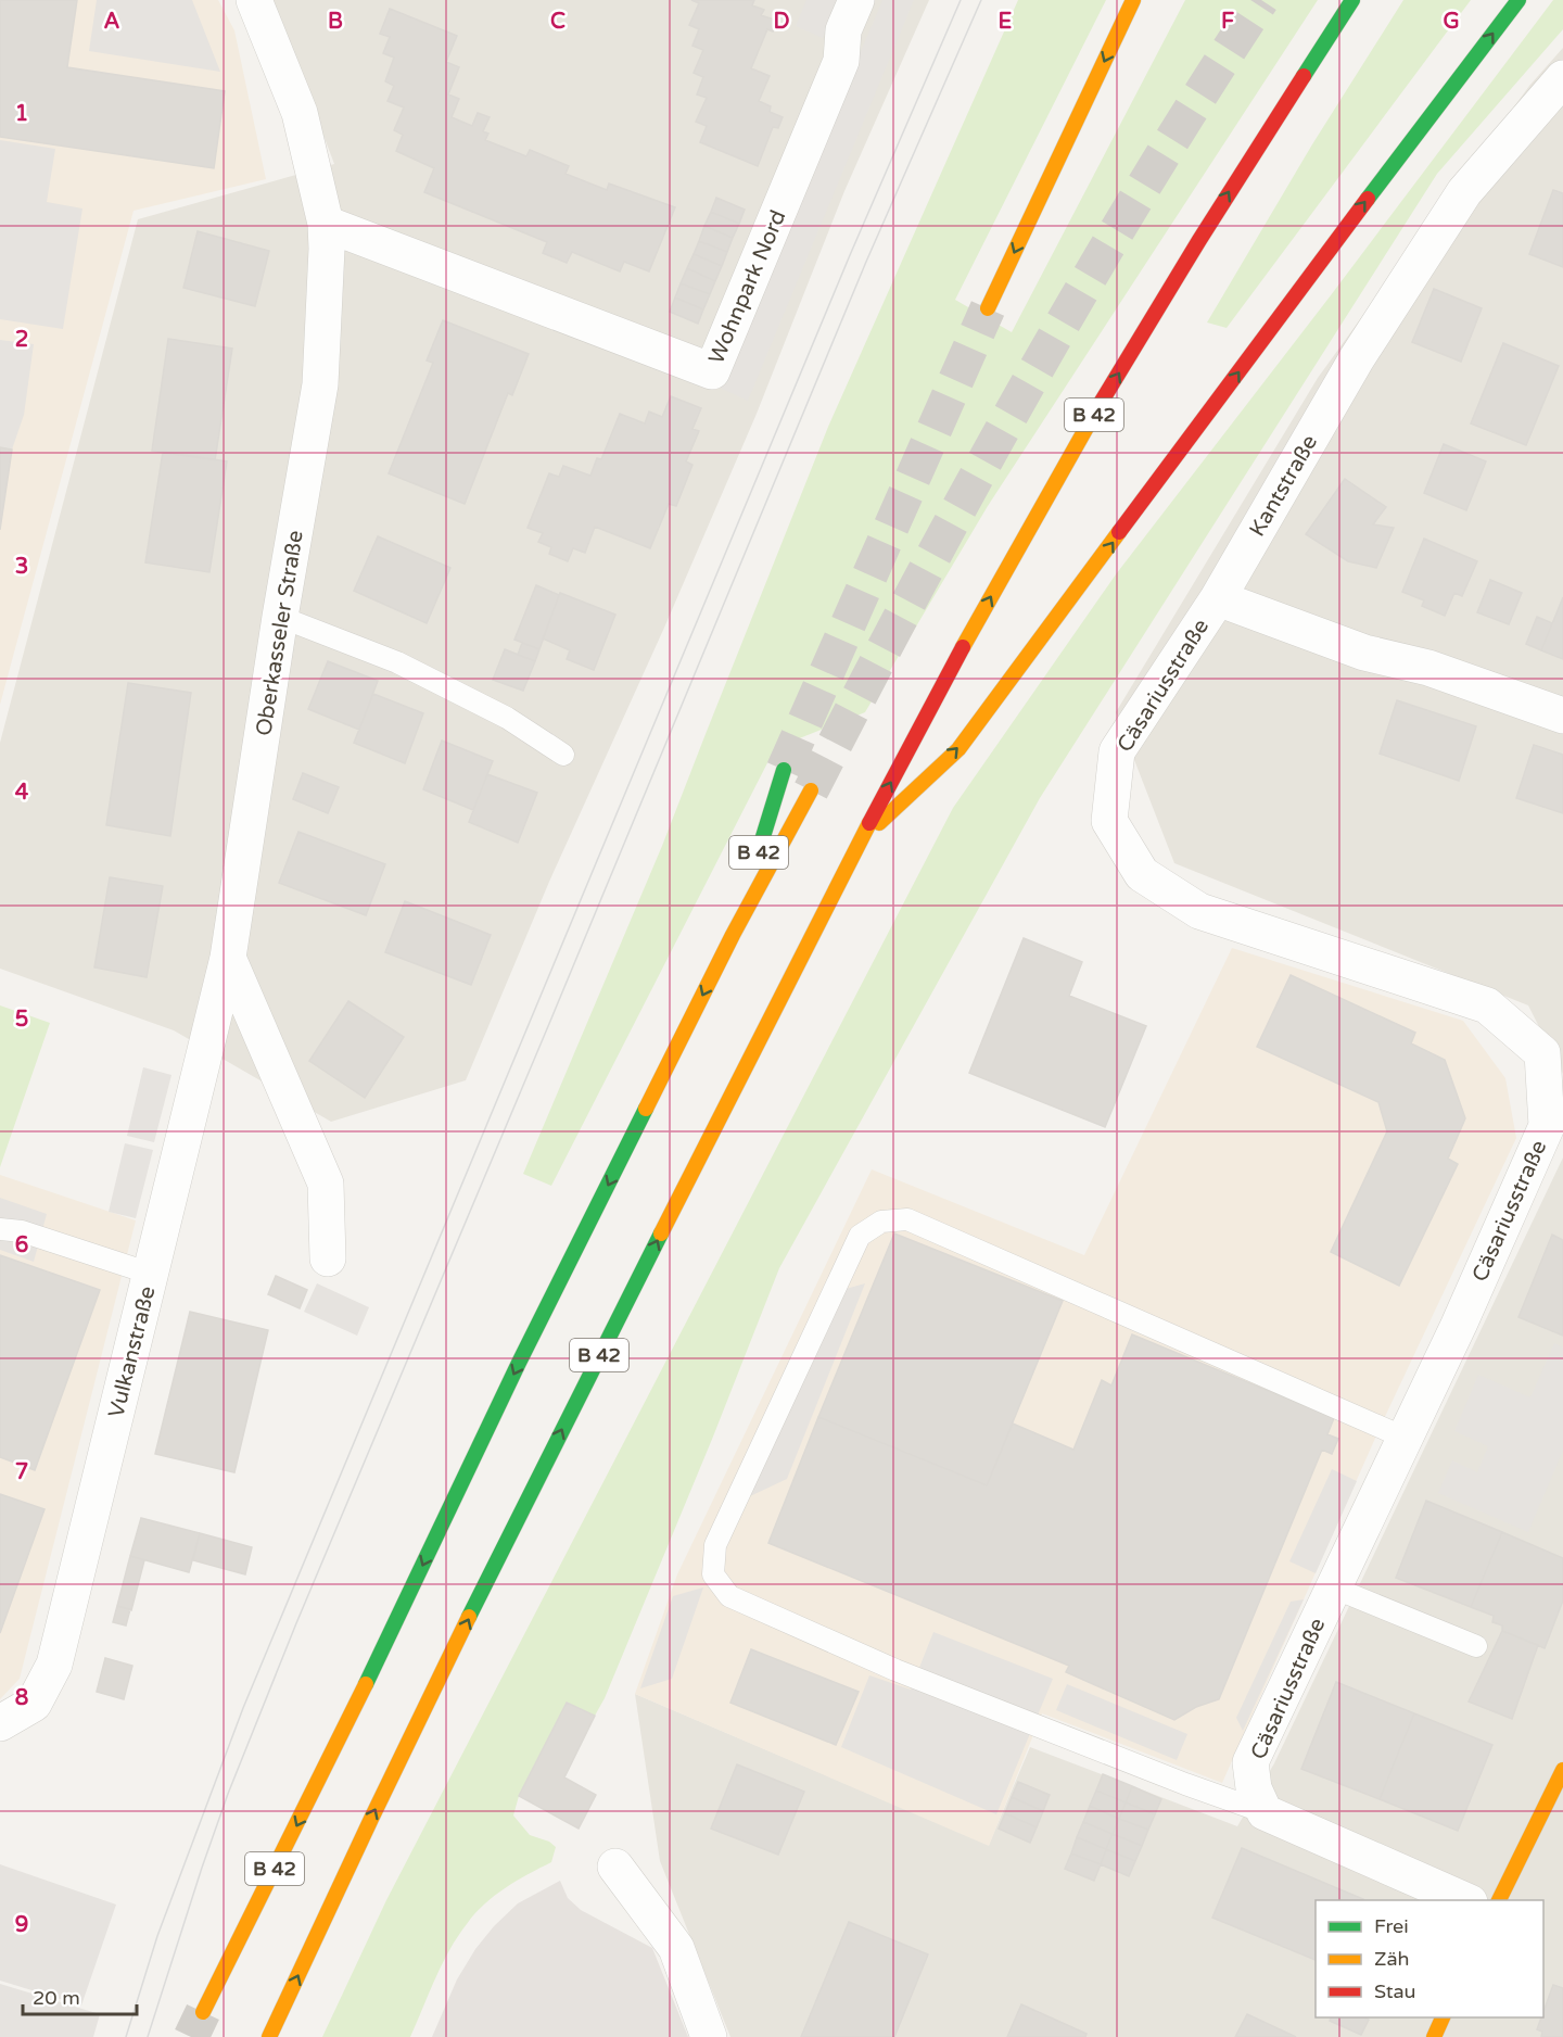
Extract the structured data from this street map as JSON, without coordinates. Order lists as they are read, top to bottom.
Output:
{
  "streets": {
    "main road": ["B 42"],
    "street": [
      "Wohnpark Nord",
      "Kantstraße",
      "Oberkasseler Straße",
      "Cäsariusstraße",
      "Vulkanstraße"
    ]
  },
  "crossings": [
    ["Wohnpark Nord", "Oberkasseler Straße"],
    ["Kantstraße", "Cäsariusstraße"],
    ["Oberkasseler Straße", "Vulkanstraße"]
  ],
  "legend": ["Frei", "Zäh", "Stau"],
  "scale_bar": "20 m",
  "grid": {
    "columns": [
      "A",
      "B",
      "C",
      "D",
      "E",
      "F",
      "G"
    ],
    "rows": [
      "1",
      "2",
      "3",
      "4",
      "5",
      "6",
      "7",
      "8",
      "9"
    ]
  }
}
